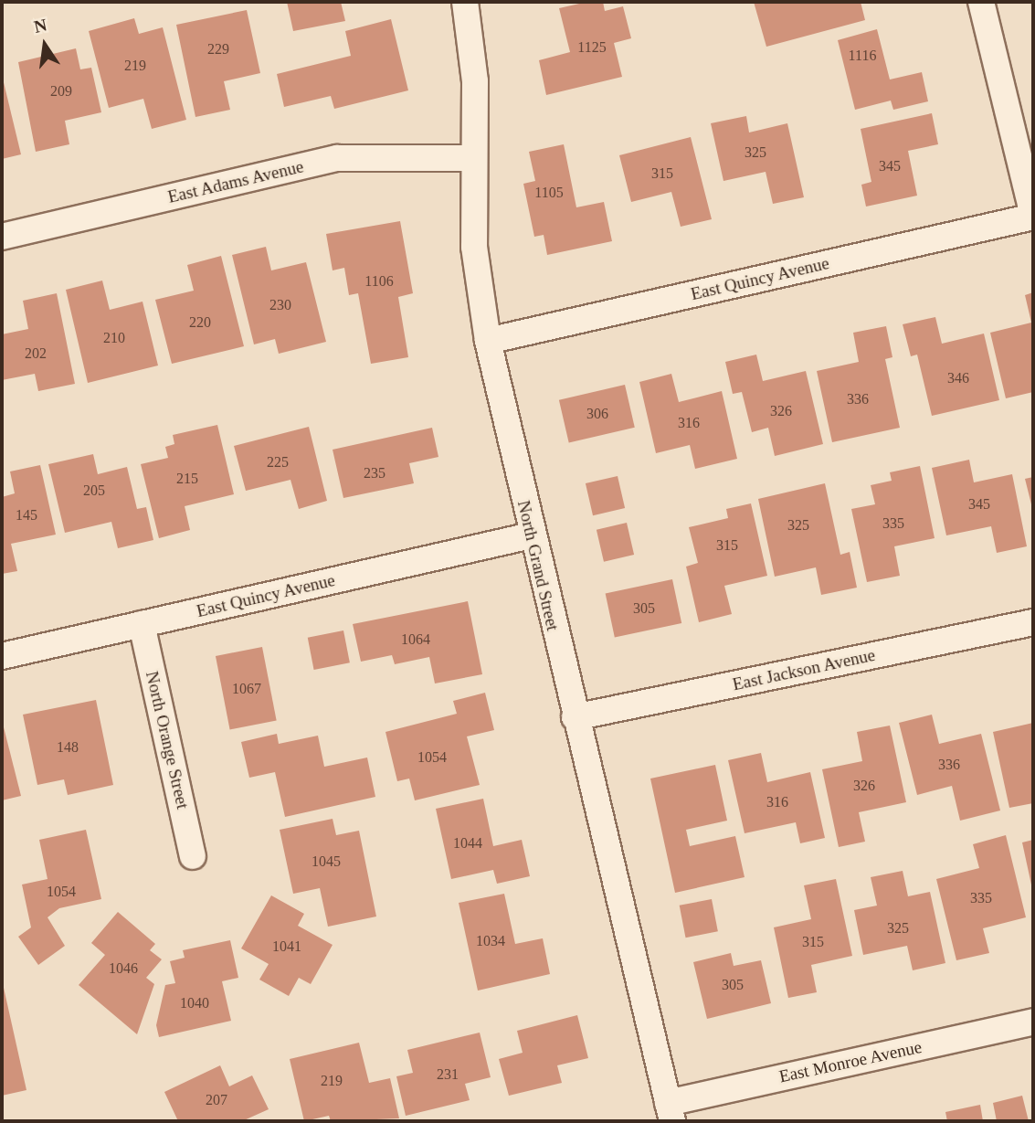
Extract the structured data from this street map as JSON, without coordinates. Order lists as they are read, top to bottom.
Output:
{
  "streets": {
    "street": [
      "East Adams Avenue",
      "East Quincy Avenue",
      "North Grand Street",
      "East Jackson Avenue",
      "North Orange Street",
      "East Monroe Avenue"
    ]
  },
  "crossings": [
    ["East Adams Avenue", "North Grand Street"],
    ["East Quincy Avenue", "North Grand Street"],
    ["East Quincy Avenue", "North Orange Street"],
    ["North Grand Street", "East Jackson Avenue"],
    ["North Grand Street", "East Monroe Avenue"]
  ],
  "house_numbers": [
    "1125",
    "229",
    "1116",
    "219",
    "209",
    "325",
    "345",
    "315",
    "1105",
    "1106",
    "230",
    "220",
    "210",
    "202",
    "346",
    "336",
    "326",
    "306",
    "316",
    "225",
    "235",
    "215",
    "205",
    "345",
    "145",
    "335",
    "325",
    "315",
    "305",
    "1064",
    "1067",
    "148",
    "1054",
    "336",
    "326",
    "316",
    "1044",
    "1045",
    "1054",
    "335",
    "325",
    "1034",
    "315",
    "1041",
    "1046",
    "305",
    "1040",
    "231",
    "219",
    "207"
  ],
  "north": "top"
}
